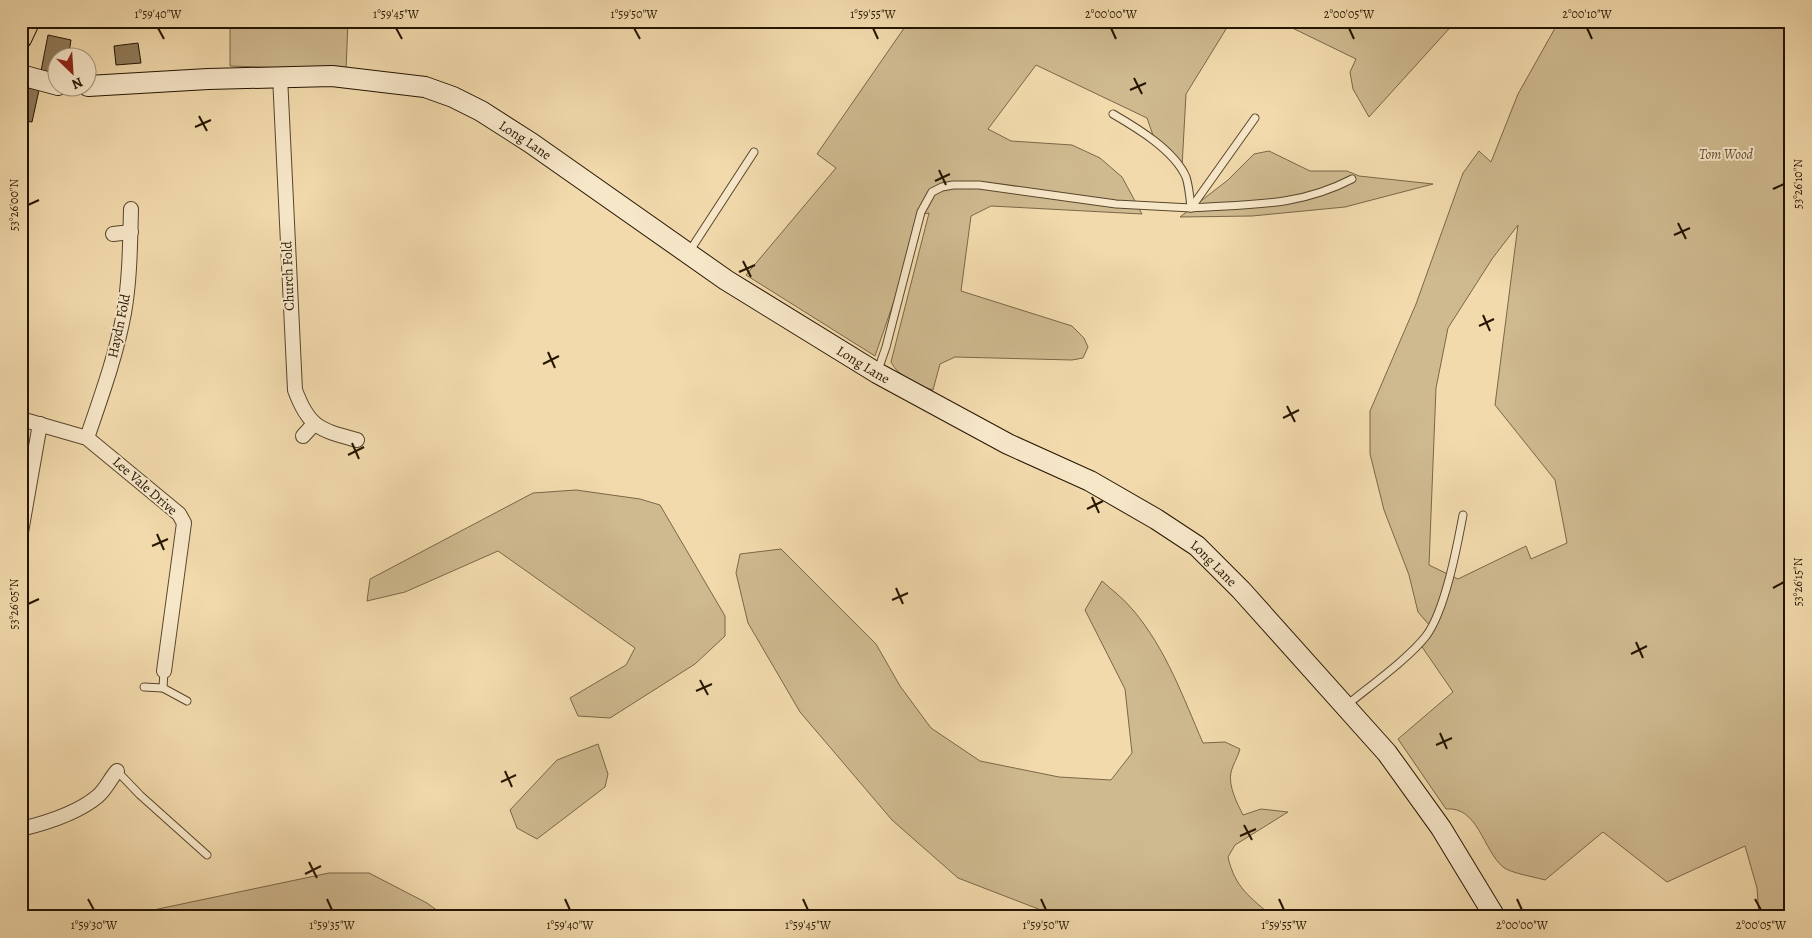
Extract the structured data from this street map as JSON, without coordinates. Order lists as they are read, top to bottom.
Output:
{
  "streets": {
    "street": [
      "Long Lane",
      "Church Fold",
      "Haydn Fold",
      "Lee Vale Drive"
    ]
  },
  "crossings": [
    ["Long Lane", "Church Fold"],
    ["Haydn Fold", "Lee Vale Drive"]
  ],
  "parks": ["Tom Wood"],
  "north": "bottom right",
  "coordinates": [
    "1°59'40\"W",
    "1°59'45\"W",
    "1°59'50\"W",
    "1°59'55\"W",
    "2°00'00\"W",
    "2°00'05\"W",
    "2°00'10\"W",
    "53°26'10\"N",
    "53°26'00\"N",
    "53°26'15\"N",
    "53°26'05\"N",
    "1°59'30\"W",
    "1°59'35\"W"
  ]
}
